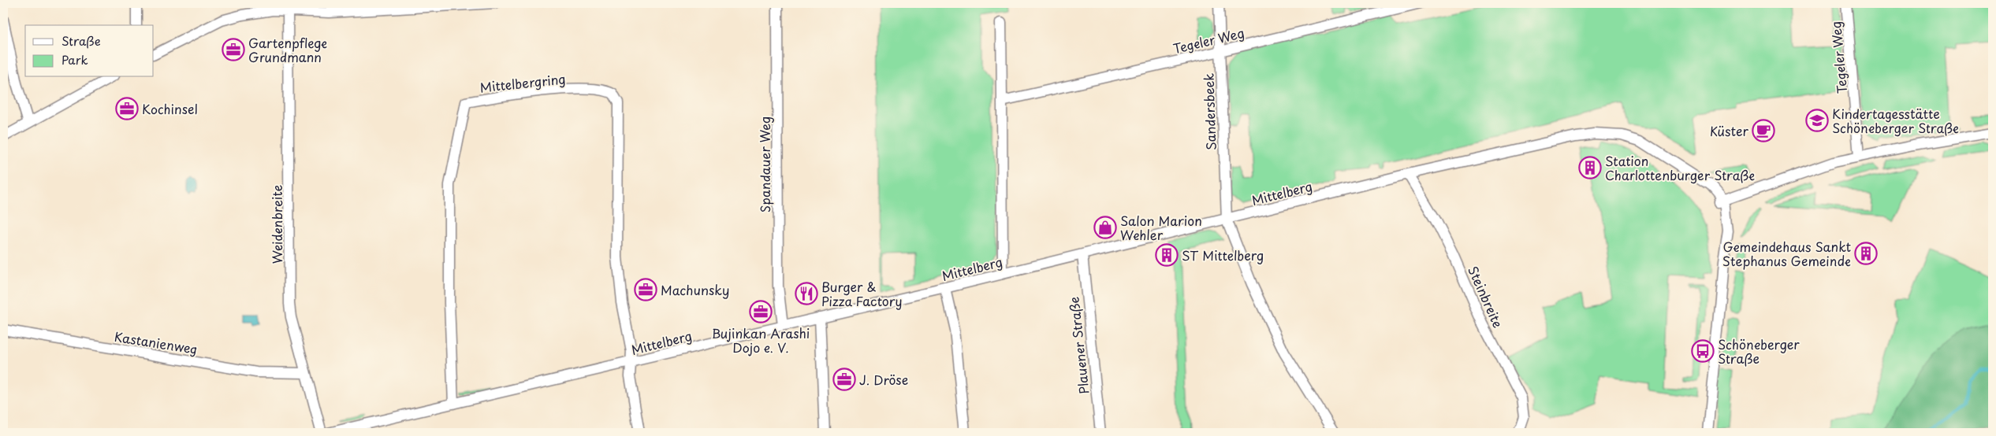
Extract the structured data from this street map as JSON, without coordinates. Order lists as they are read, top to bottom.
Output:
{
  "streets": {
    "street": [
      "Tegeler Weg",
      "Mittelbergring",
      "Sandersbeek",
      "Spandauer Weg",
      "Mittelberg",
      "Weidenbreite",
      "Steinbreite",
      "Kastanienweg",
      "Plauener Straße"
    ]
  },
  "crossings": [
    ["Tegeler Weg", "Sandersbeek"],
    ["Mittelbergring", "Mittelberg"],
    ["Sandersbeek", "Mittelberg"],
    ["Spandauer Weg", "Mittelberg"],
    ["Mittelberg", "Steinbreite"],
    ["Mittelberg", "Plauener Straße"],
    ["Weidenbreite", "Kastanienweg"]
  ],
  "places": {
    "office": [
      "Gartenpflege Grundmann",
      "Kochinsel",
      "Machunsky",
      "Bujinkan Arashi Dojo e. V.",
      "J. Dröse"
    ],
    "school or university": ["Kindertagesstätte Schöneberger Straße"],
    "cafe": ["Küster"],
    "building": ["Station Charlottenburger Straße", "Gemeindehaus Sankt Stephanus Gemeinde", "ST Mittelberg"],
    "shop": ["Salon Marion Wehler"],
    "restaurant": ["Burger & Pizza Factory"],
    "bus stop": ["Schöneberger Straße"]
  },
  "legend": ["Straße", "Park"]
}
